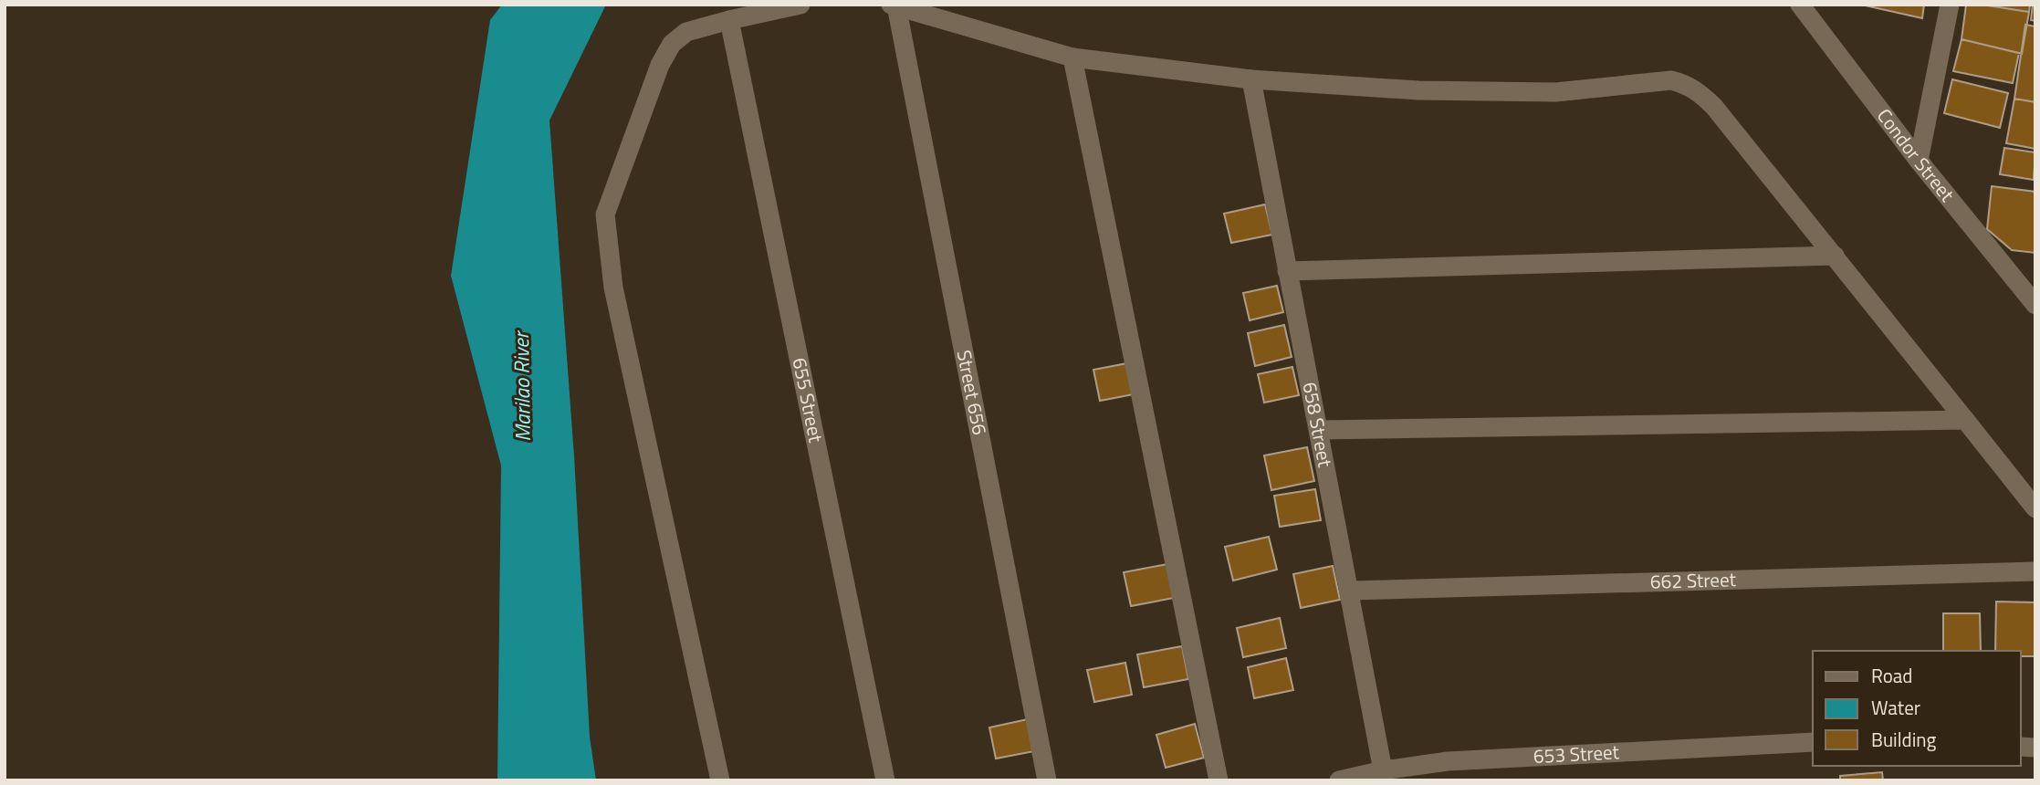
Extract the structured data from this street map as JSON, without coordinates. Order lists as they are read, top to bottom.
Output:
{
  "streets": {
    "street": [
      "Condor Street",
      "Street 656",
      "655 Street",
      "658 Street",
      "662 Street",
      "653 Street"
    ]
  },
  "crossings": [
    ["658 Street", "662 Street"],
    ["658 Street", "653 Street"]
  ],
  "water": ["Marilao River"],
  "legend": ["Road", "Water", "Building"]
}
